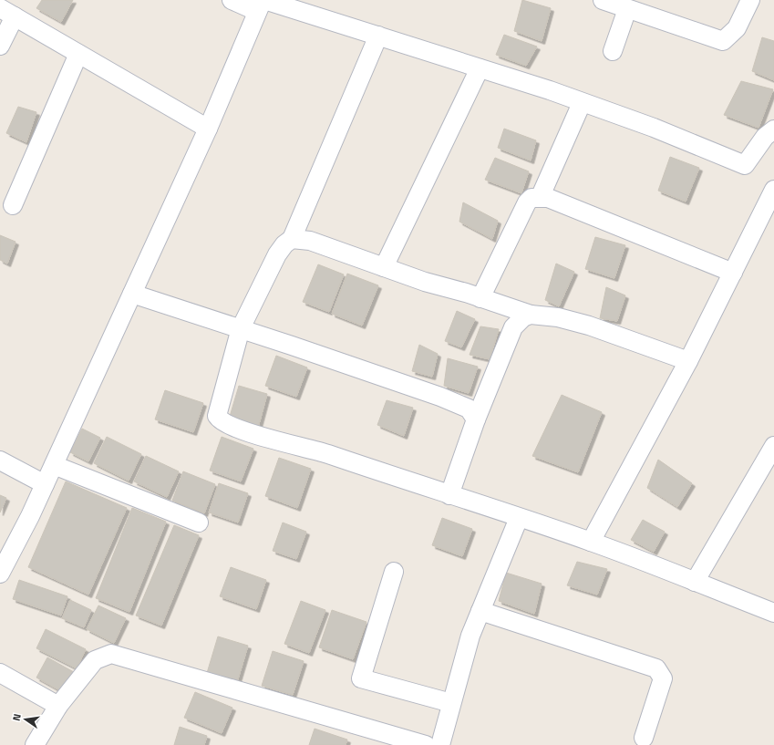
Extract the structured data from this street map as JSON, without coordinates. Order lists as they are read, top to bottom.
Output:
{
  "north": "left"
}
